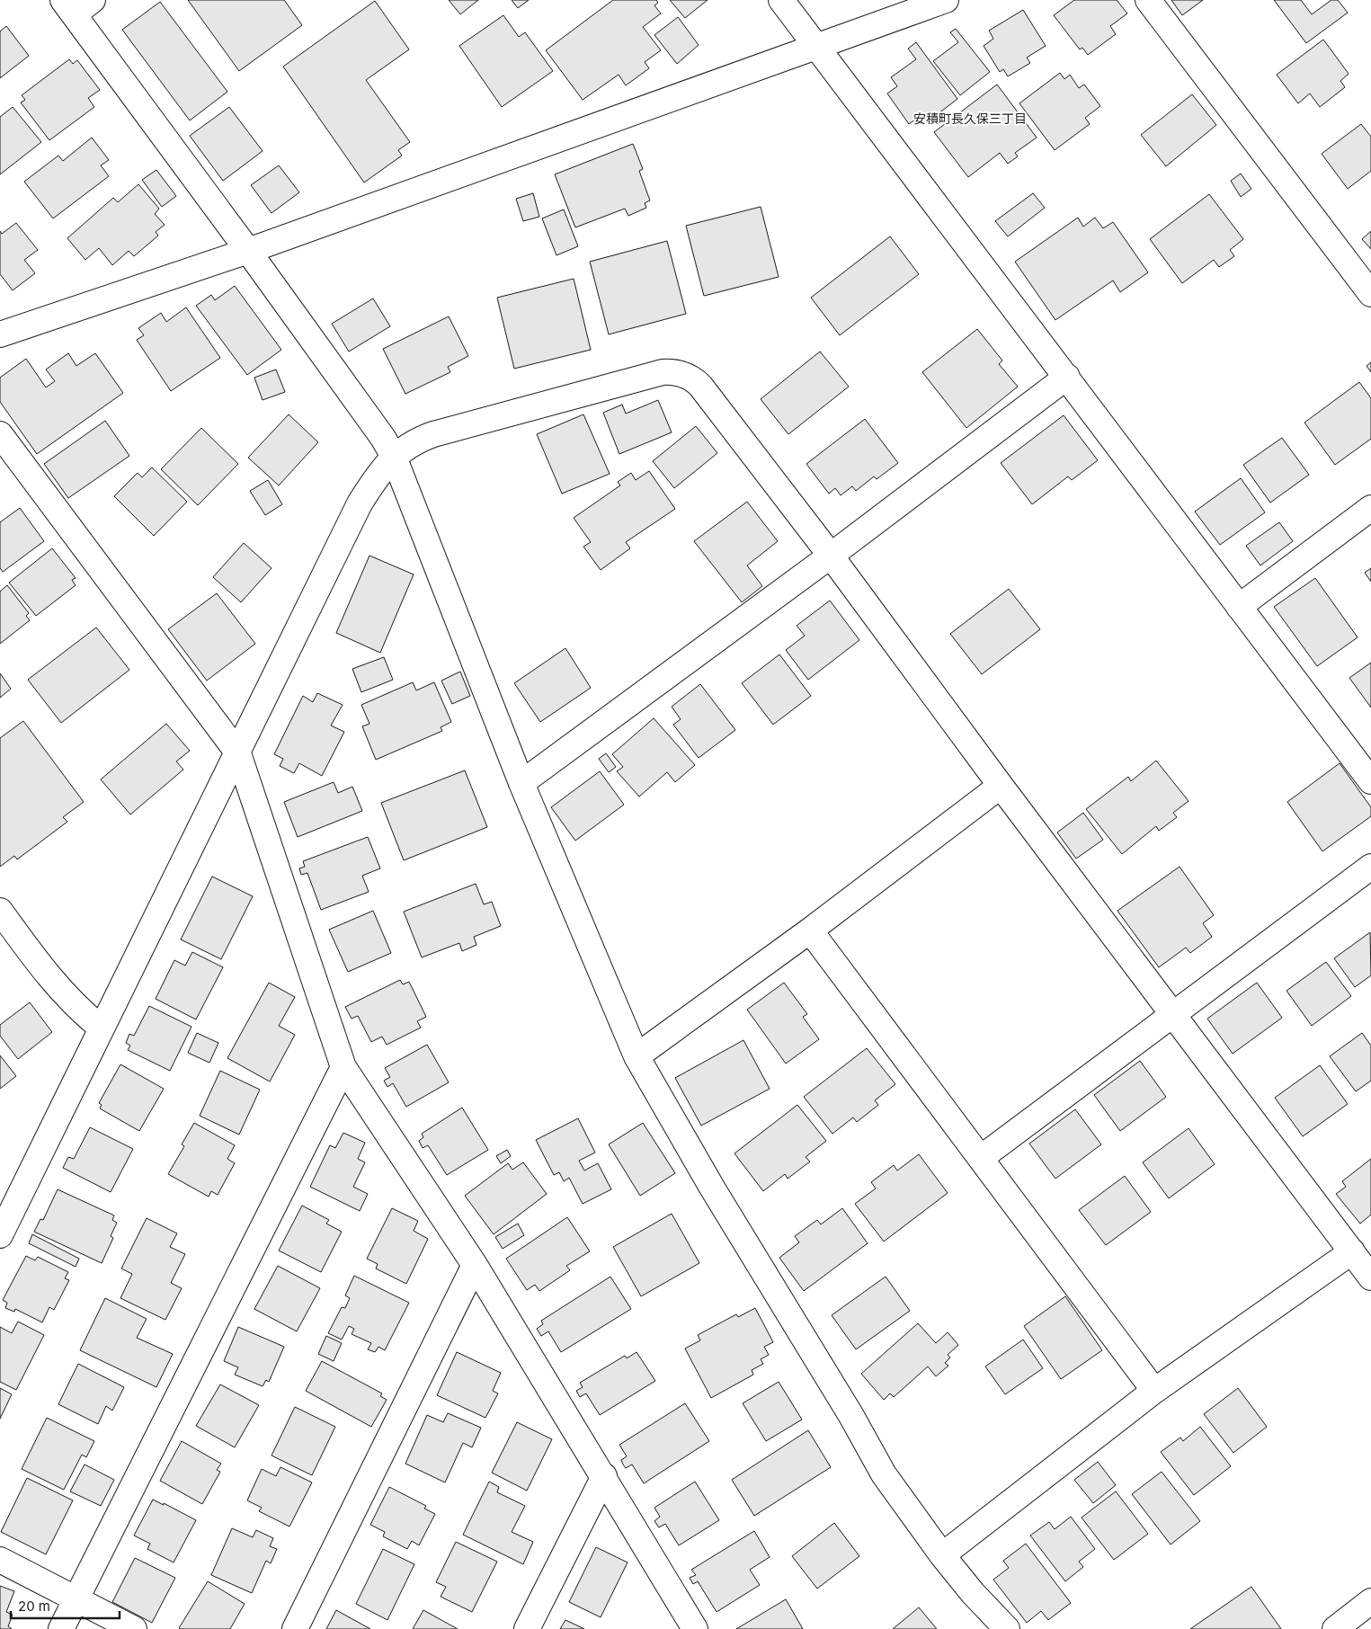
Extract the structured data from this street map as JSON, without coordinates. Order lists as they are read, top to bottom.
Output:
{
  "districts": ["安積町長久保三丁目"],
  "scale_bar": "20 m"
}
